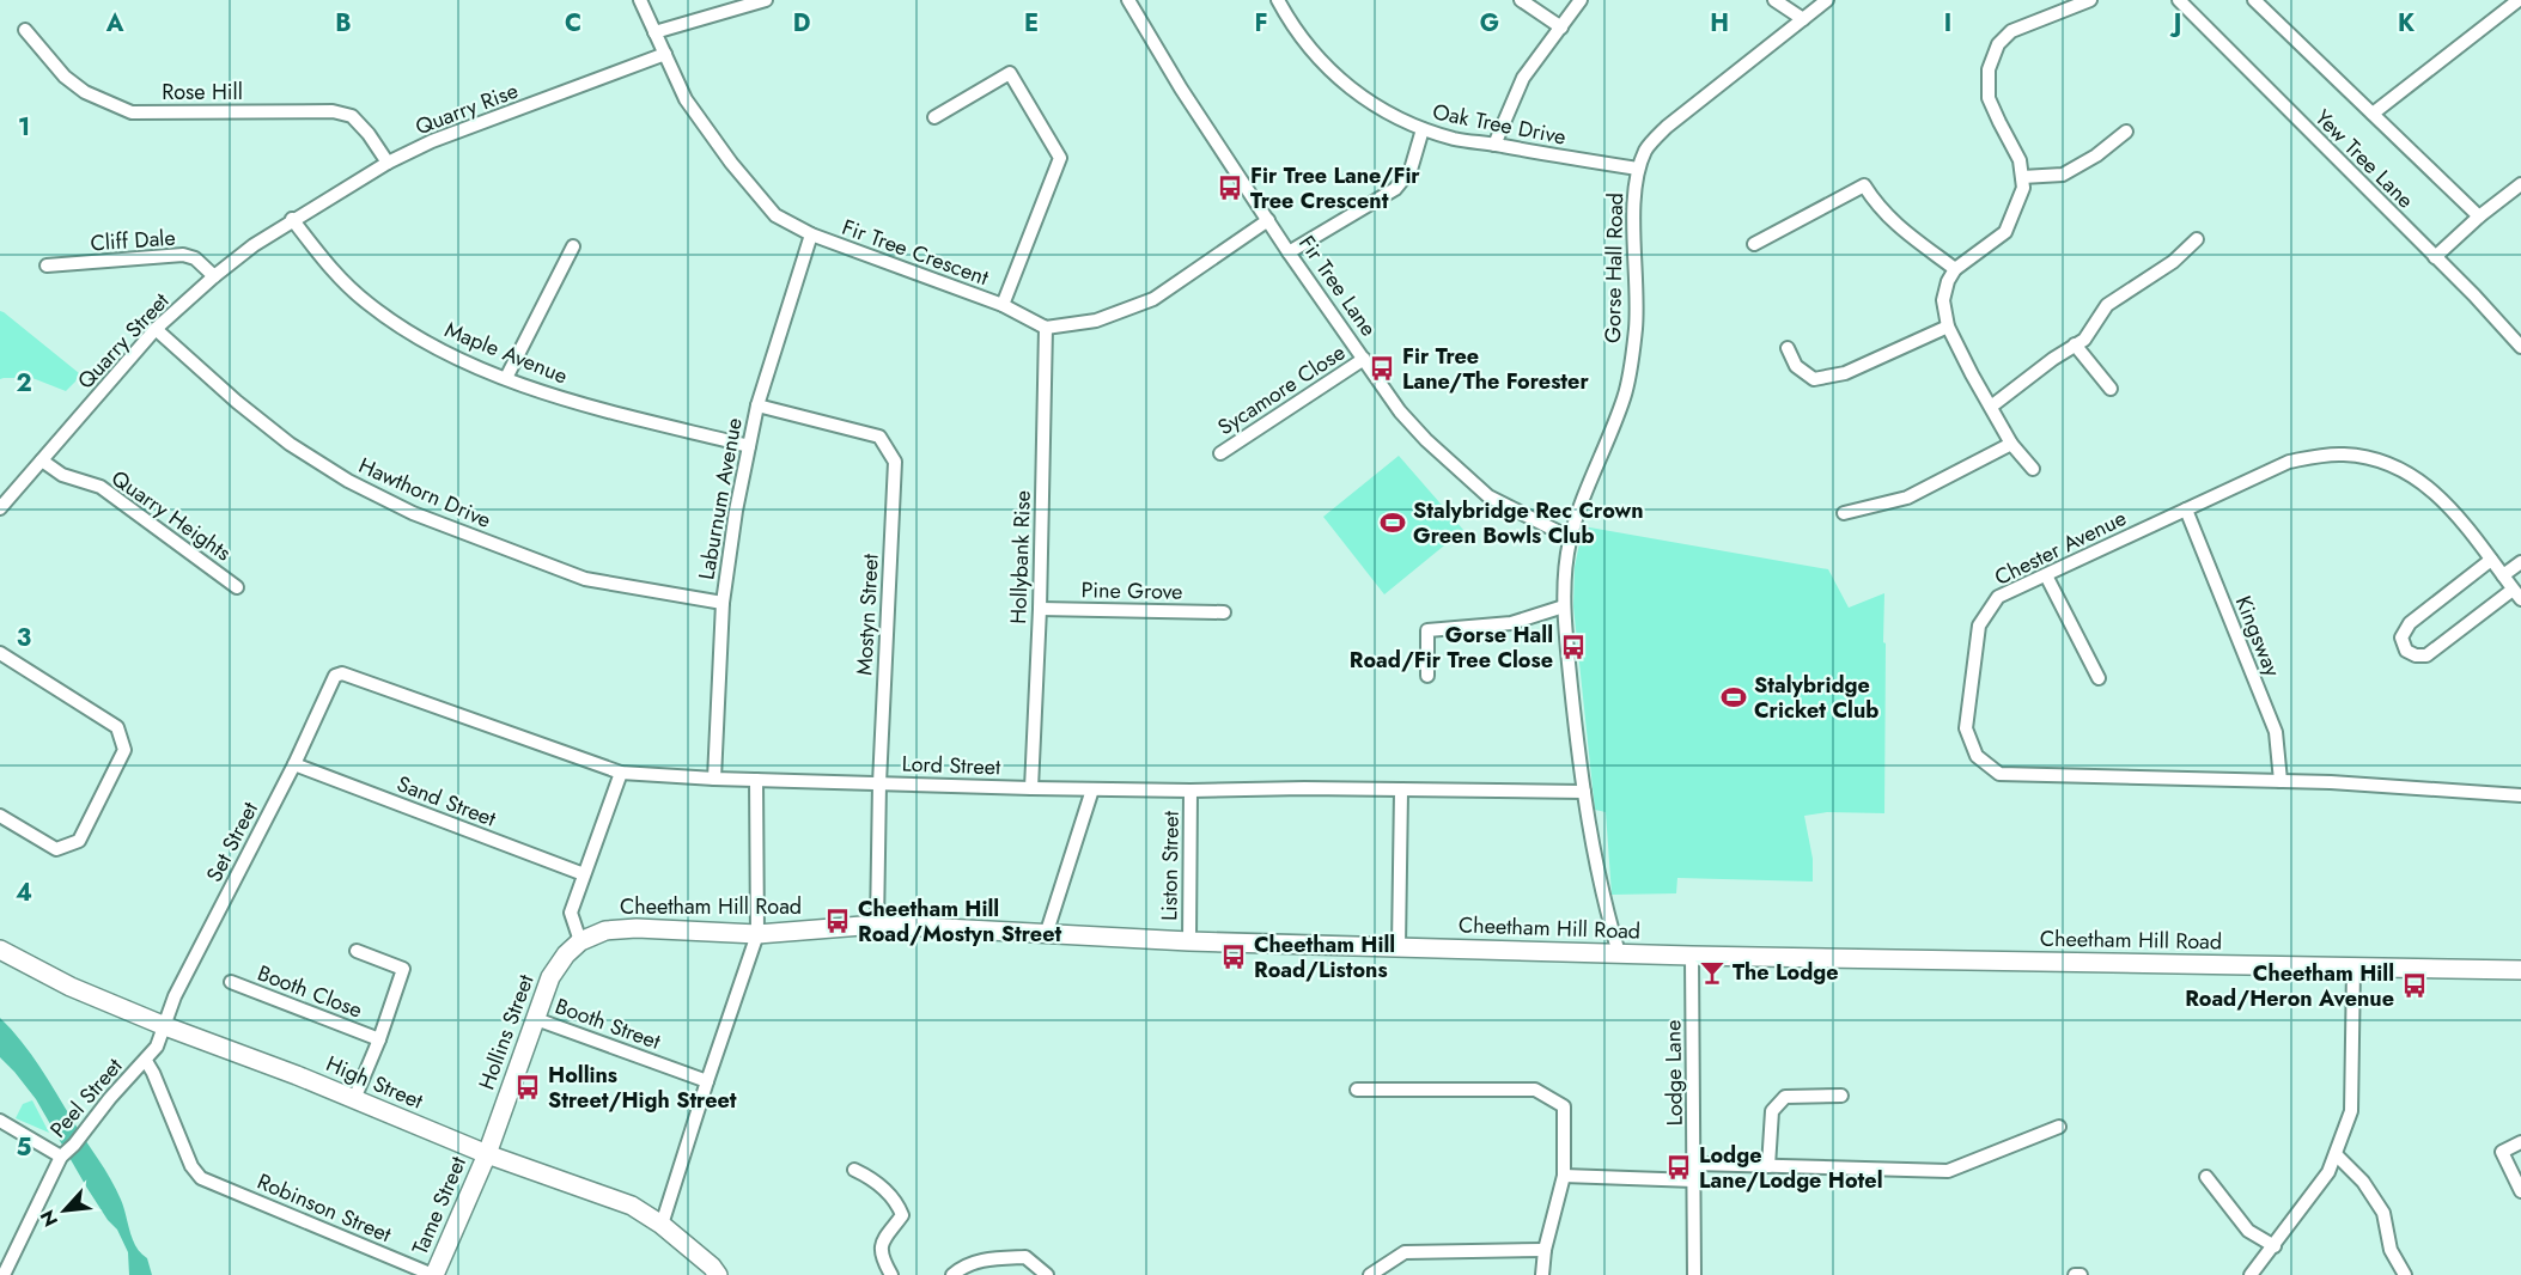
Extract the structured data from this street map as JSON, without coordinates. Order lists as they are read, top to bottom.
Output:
{
  "streets": {
    "main road": [
      "Cheetham Hill Road",
      "Hollins Street",
      "High Street",
      "Tame Street"
    ],
    "street": [
      "Rose Hill",
      "Quarry Rise",
      "Oak Tree Drive",
      "Yew Tree Lane",
      "Cliff Dale",
      "Fir Tree Crescent",
      "Gorse Hall Road",
      "Fir Tree Lane",
      "Quarry Street",
      "Maple Avenue",
      "Sycamore Close",
      "Hawthorn Drive",
      "Laburnum Avenue",
      "Quarry Heights",
      "Chester Avenue",
      "Hollybank Rise",
      "Pine Grove",
      "Mostyn Street",
      "Kingsway",
      "Lord Street",
      "Sand Street",
      "Set Street",
      "Liston Street",
      "Booth Close",
      "Booth Street",
      "Lodge Lane",
      "Peel Street",
      "Robinson Street"
    ]
  },
  "crossings": [
    ["Rose Hill", "Quarry Rise"],
    ["Quarry Rise", "Fir Tree Crescent"],
    ["Quarry Rise", "Quarry Street"],
    ["Quarry Rise", "Maple Avenue"],
    ["Oak Tree Drive", "Gorse Hall Road"],
    ["Cliff Dale", "Quarry Street"],
    ["Fir Tree Crescent", "Laburnum Avenue"],
    ["Fir Tree Crescent", "Hollybank Rise"],
    ["Gorse Hall Road", "Fir Tree Lane"],
    ["Gorse Hall Road", "Lord Street"],
    ["Gorse Hall Road", "Cheetham Hill Road"],
    ["Fir Tree Lane", "Sycamore Close"],
    ["Quarry Street", "Maple Avenue"],
    ["Quarry Street", "Hawthorn Drive"],
    ["Quarry Street", "Quarry Heights"],
    ["Maple Avenue", "Laburnum Avenue"],
    ["Hawthorn Drive", "Laburnum Avenue"],
    ["Laburnum Avenue", "Mostyn Street"],
    ["Laburnum Avenue", "Lord Street"],
    ["Chester Avenue", "Kingsway"],
    ["Hollybank Rise", "Pine Grove"],
    ["Hollybank Rise", "Lord Street"],
    ["Mostyn Street", "Lord Street"],
    ["Mostyn Street", "Cheetham Hill Road"],
    ["Lord Street", "Set Street"],
    ["Lord Street", "Liston Street"],
    ["Sand Street", "Set Street"],
    ["Set Street", "High Street"],
    ["Set Street", "Peel Street"],
    ["Liston Street", "Cheetham Hill Road"],
    ["Cheetham Hill Road", "Hollins Street"],
    ["Cheetham Hill Road", "Lodge Lane"],
    ["Booth Street", "Hollins Street"],
    ["Hollins Street", "High Street"],
    ["Hollins Street", "Tame Street"],
    ["High Street", "Peel Street"],
    ["High Street", "Tame Street"],
    ["Peel Street", "Robinson Street"],
    ["Tame Street", "Robinson Street"]
  ],
  "places": {
    "bus stop": [
      "Fir Tree Lane/Fir Tree Crescent",
      "Fir Tree Lane/The Forester",
      "Gorse Hall Road/Fir Tree Close",
      "Cheetham Hill Road/Mostyn Street",
      "Cheetham Hill Road/Listons",
      "Cheetham Hill Road/Heron Avenue",
      "Hollins Street/High Street",
      "Lodge Lane/Lodge Hotel"
    ],
    "sports": ["Stalybridge Rec Crown Green Bowls Club", "Stalybridge Cricket Club"],
    "bar": ["The Lodge"]
  },
  "north": "bottom left",
  "grid": {
    "columns": [
      "A",
      "B",
      "C",
      "D",
      "E",
      "F",
      "G",
      "H",
      "I",
      "J",
      "K"
    ],
    "rows": [
      "1",
      "2",
      "3",
      "4",
      "5"
    ]
  }
}
